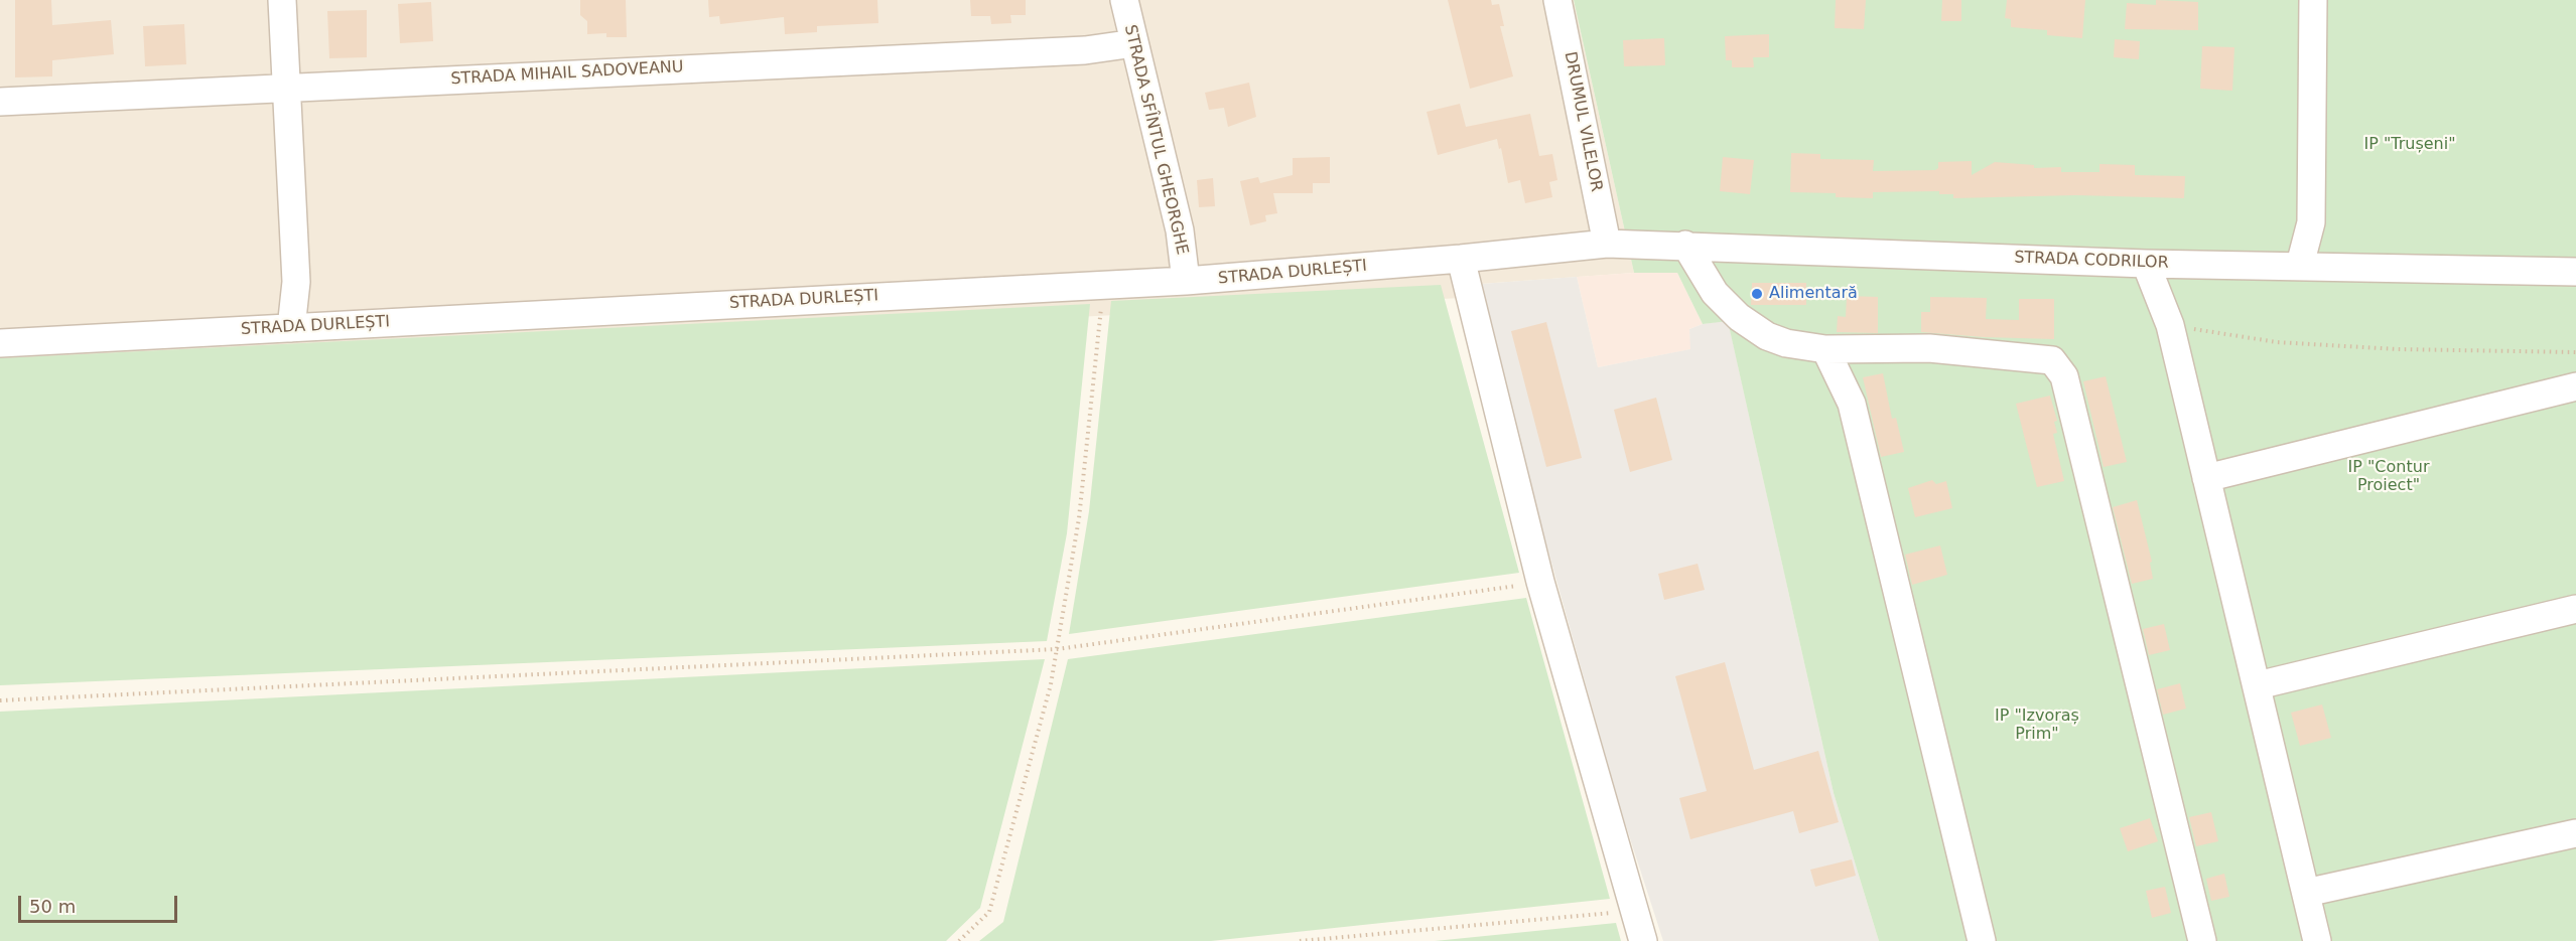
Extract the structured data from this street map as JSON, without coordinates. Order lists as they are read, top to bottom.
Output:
{
  "streets": {
    "street": [
      "STRADA MIHAIL SADOVEANU",
      "DRUMUL VILELOR",
      "STRADA SFÎNTUL GHEORGHE",
      "STRADA CODRILOR",
      "STRADA DURLEȘTI"
    ]
  },
  "crossings": [
    ["STRADA MIHAIL SADOVEANU", "STRADA SFÎNTUL GHEORGHE"],
    ["DRUMUL VILELOR", "STRADA CODRILOR"],
    ["DRUMUL VILELOR", "STRADA DURLEȘTI"],
    ["STRADA SFÎNTUL GHEORGHE", "STRADA DURLEȘTI"],
    ["STRADA CODRILOR", "STRADA DURLEȘTI"]
  ],
  "parks": ["IP \"Trușeni\"", "IP \"Contur Proiect\"", "IP \"Izvoraș Prim\""],
  "places": ["Alimentară"],
  "scale_bar": "50 m"
}
